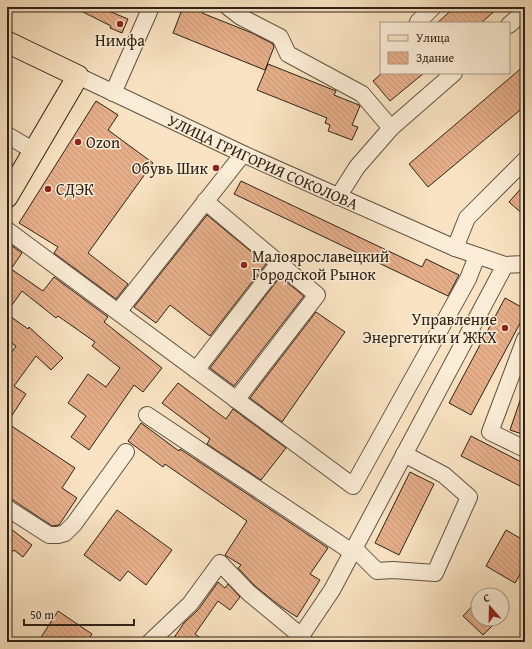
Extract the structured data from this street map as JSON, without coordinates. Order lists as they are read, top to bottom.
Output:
{
  "streets": {
    "main road": ["УЛИЦА ГРИГОРИЯ СОКОЛОВА"]
  },
  "places": [
    "Нимфа",
    "Ozon",
    "Обувь Шик",
    "СДЭК",
    "Малоярославецкий Городской Рынок",
    "Управление Энергетики и ЖКХ"
  ],
  "legend": ["Улица", "Здание"],
  "scale_bar": "50 m",
  "north": "top"
}
